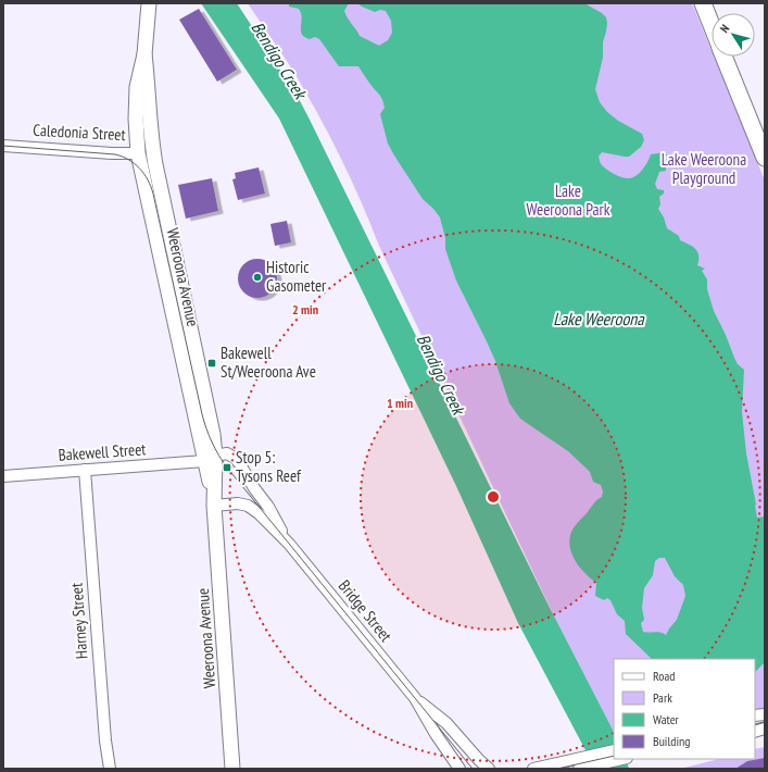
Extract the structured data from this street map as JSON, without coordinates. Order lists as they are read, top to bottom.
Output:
{
  "streets": {
    "main road": ["Caledonia Street", "Weeroona Avenue"],
    "street": ["Bakewell Street", "Bridge Street", "Harney Street"]
  },
  "crossings": [
    ["Caledonia Street", "Weeroona Avenue"],
    ["Weeroona Avenue", "Bakewell Street"],
    ["Weeroona Avenue", "Bridge Street"],
    ["Bakewell Street", "Bridge Street"],
    ["Bakewell Street", "Harney Street"]
  ],
  "water": ["Bendigo Creek", "Lake Weeroona"],
  "parks": ["Lake Weeroona Playground", "Lake Weeroona Park"],
  "places": {
    "other": ["Historic Gasometer"],
    "transit": ["Bakewell St/Weeroona Ave", "Stop 5: Tysons Reef"]
  },
  "legend": [
    "Road",
    "Park",
    "Water",
    "Building"
  ],
  "north": "top left",
  "rings": ["2 min", "1 min"]
}
